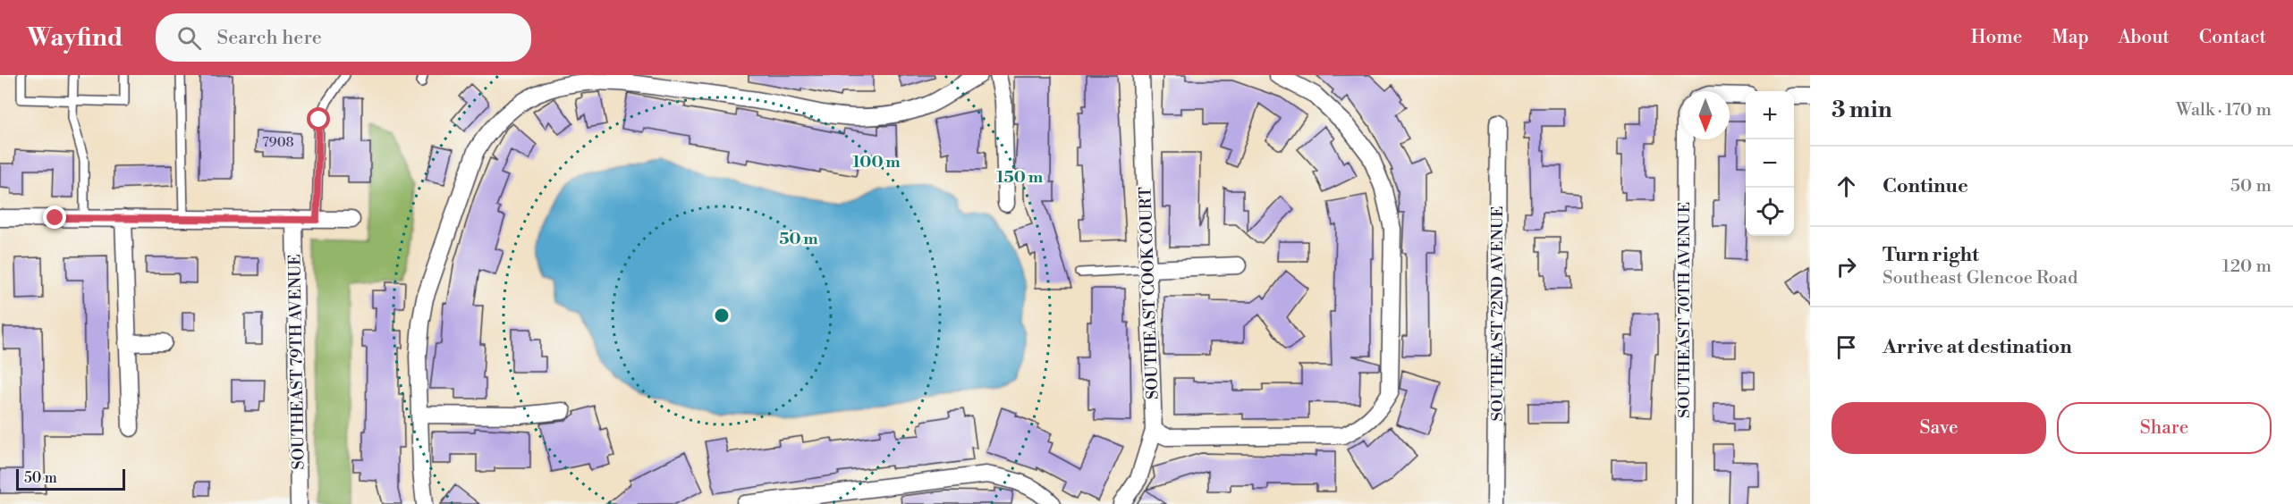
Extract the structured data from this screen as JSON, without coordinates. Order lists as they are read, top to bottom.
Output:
{
  "streets": {
    "street": [
      "SOUTHEAST COOK COURT",
      "SOUTHEAST 70TH AVENUE",
      "SOUTHEAST 72ND AVENUE",
      "SOUTHEAST 79TH AVENUE"
    ]
  },
  "house_numbers": ["7908"],
  "scale_bar": "50 m",
  "north": "bottom",
  "page": {
    "header": "Wayfind",
    "search": "Search here",
    "nav": [
      "Home",
      "Map",
      "About",
      "Contact"
    ],
    "heading": ["3 min", "Walk · 170 m"],
    "map_buttons": ["+", "−"],
    "list": [
      ["Continue", "50 m"],
      ["Turn right", "Southeast Glencoe Road", "120 m"],
      "Arrive at destination"
    ],
    "buttons": ["Save", "Share"],
    "scale": "50 m"
  },
  "rings": ["100 m", "150 m", "50 m"]
}
